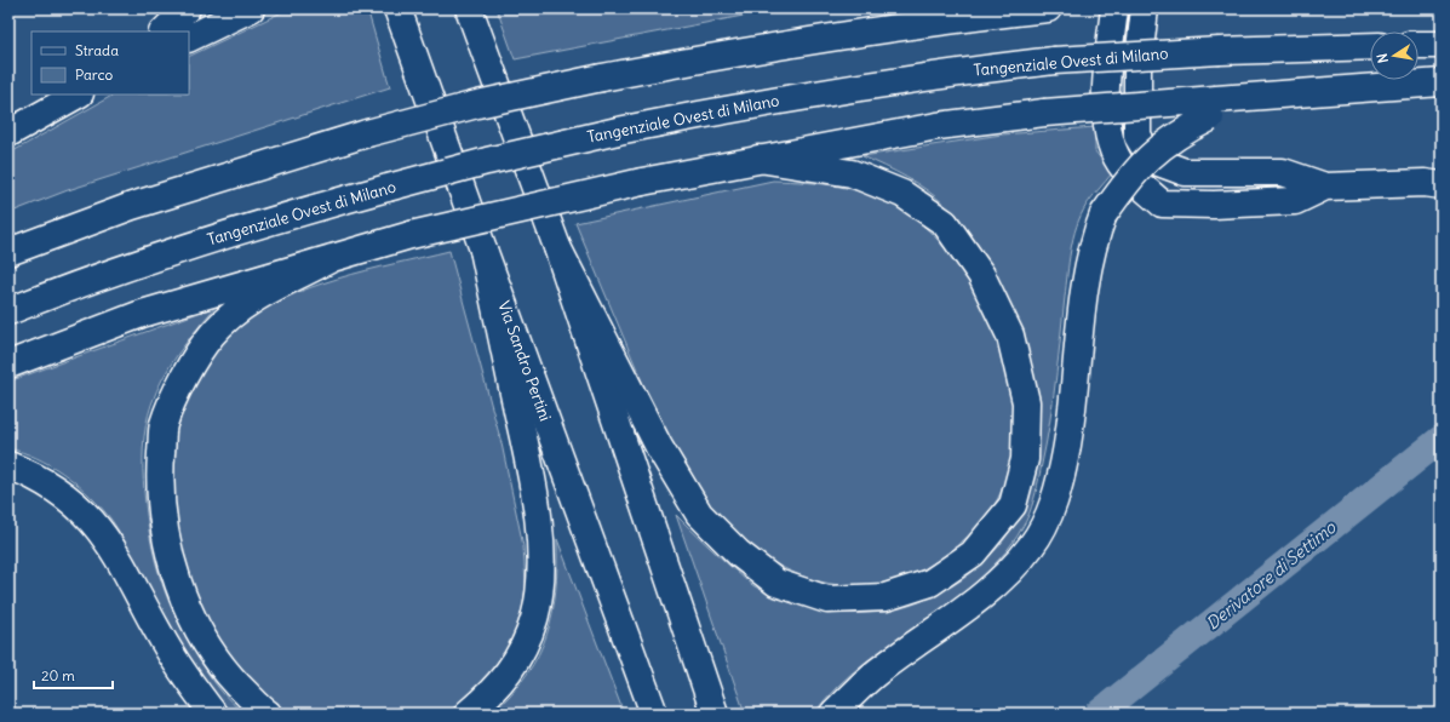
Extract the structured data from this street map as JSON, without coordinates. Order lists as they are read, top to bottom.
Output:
{
  "streets": {
    "main road": ["Tangenziale Ovest di Milano", "Via Sandro Pertini"]
  },
  "water": ["Derivatore di Settimo"],
  "legend": ["Strada", "Parco"],
  "scale_bar": "20 m",
  "north": "left"
}
